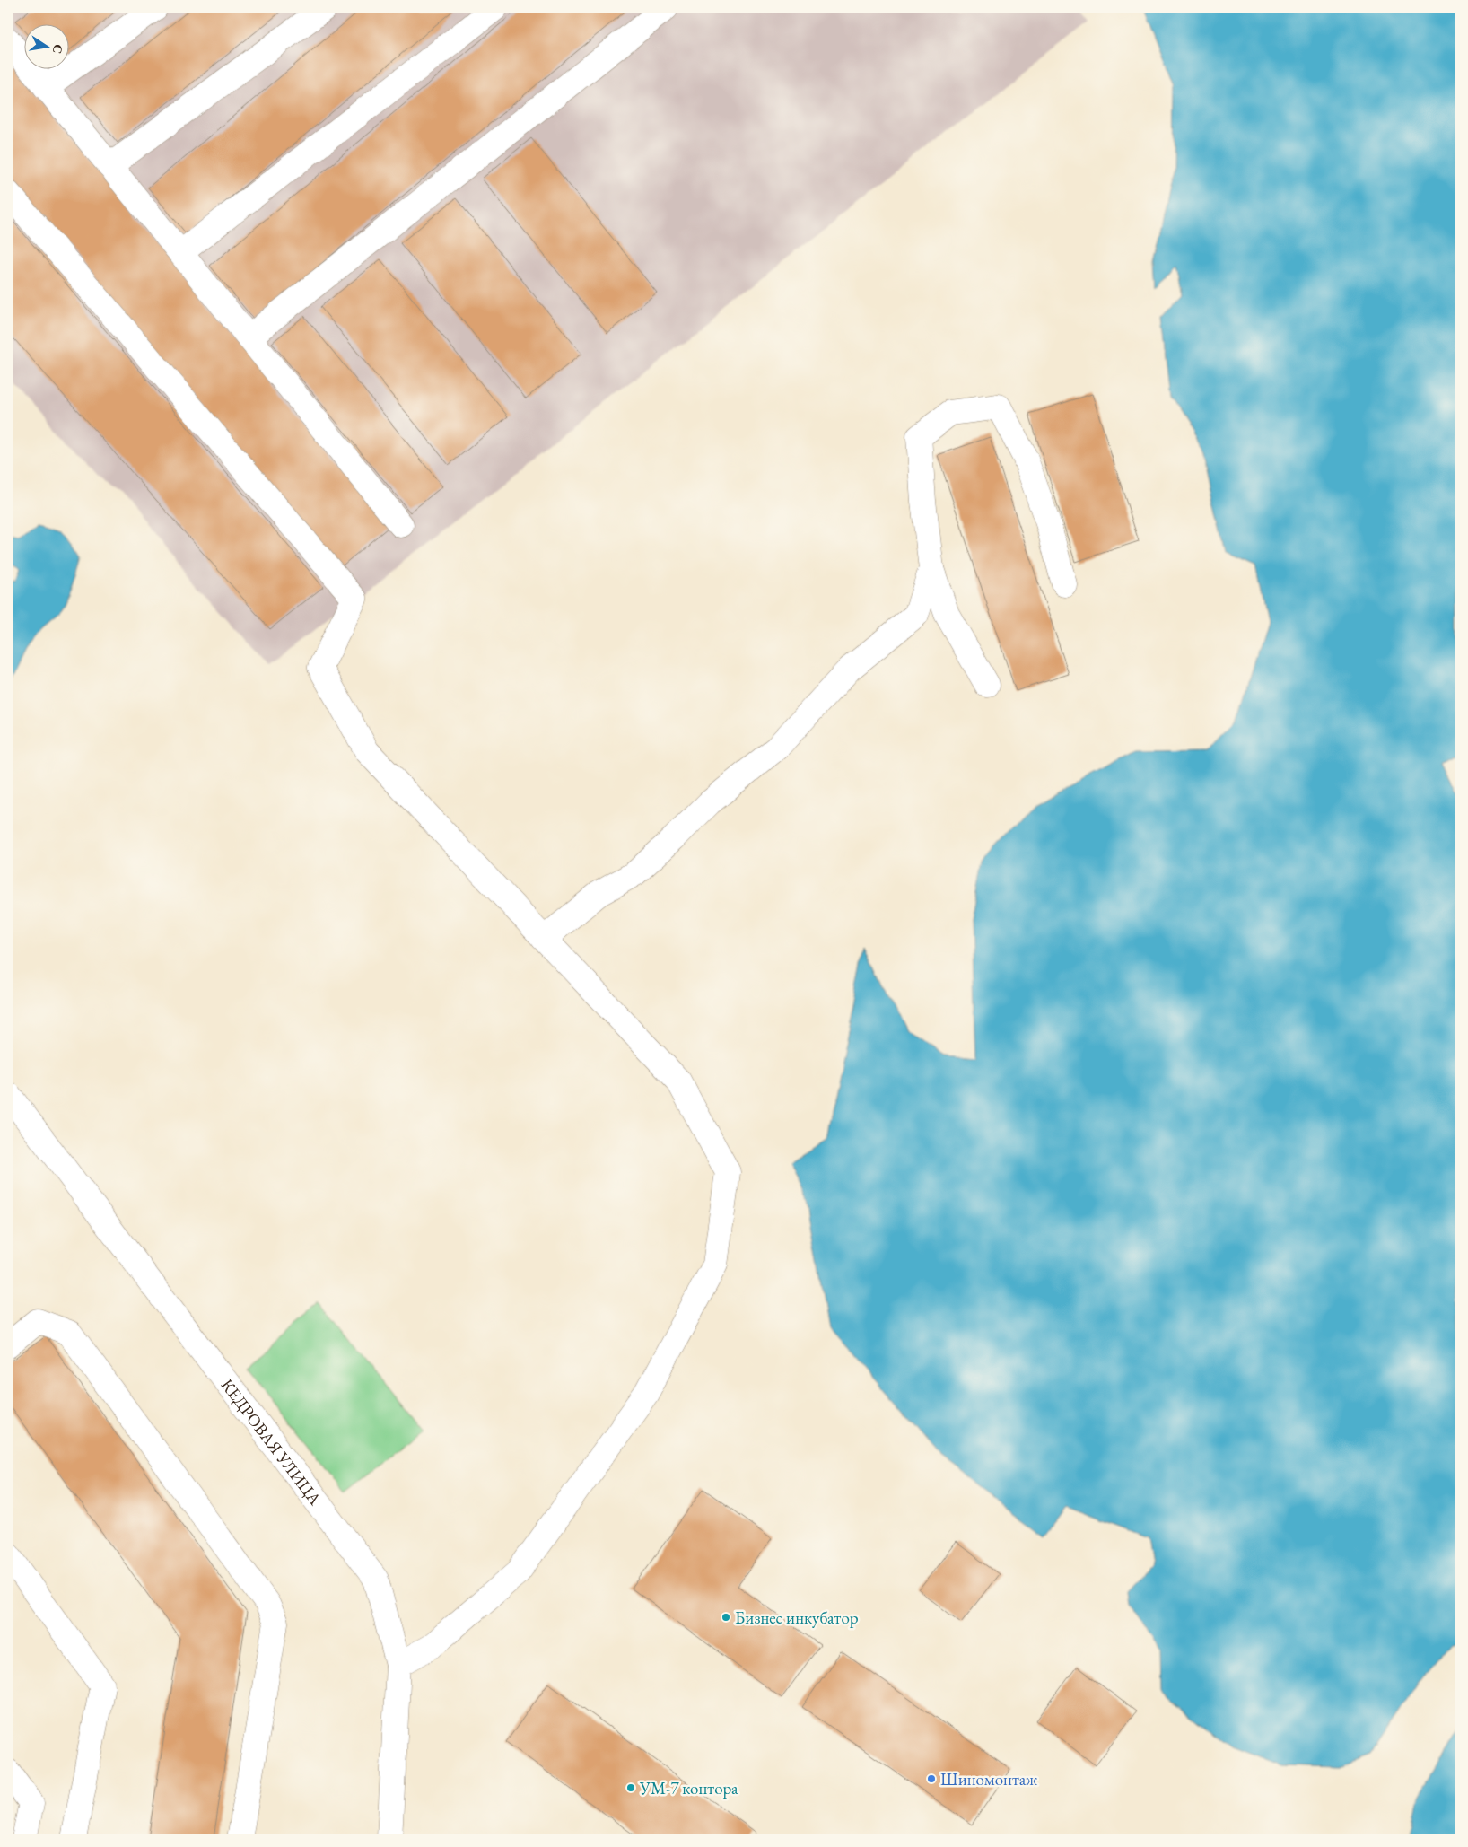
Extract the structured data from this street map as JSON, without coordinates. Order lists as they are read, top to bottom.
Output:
{
  "streets": {
    "street": ["КЕДРОВАЯ УЛИЦА"]
  },
  "places": ["Бизнес инкубатор", "Шиномонтаж", "УМ-7 контора"],
  "north": "right"
}
